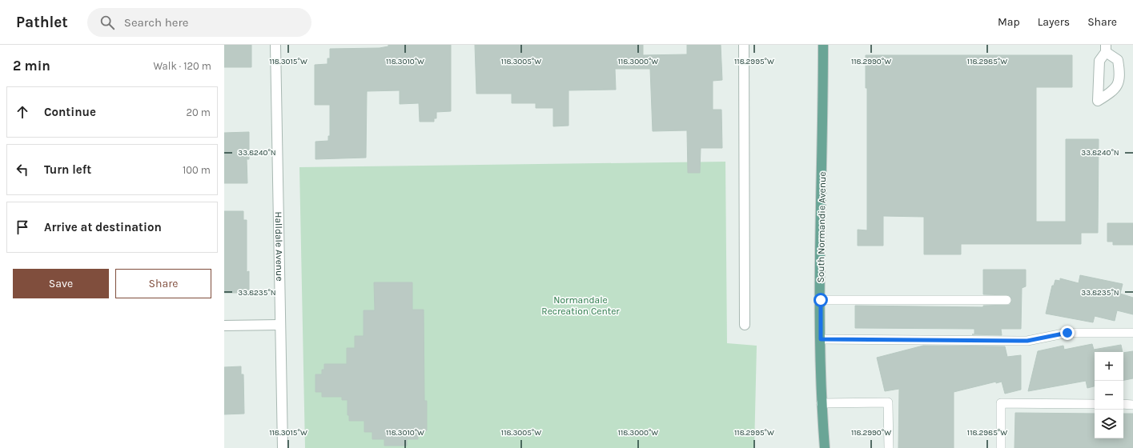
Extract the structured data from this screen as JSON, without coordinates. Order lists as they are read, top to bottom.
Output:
{
  "streets": {
    "main road": ["South Normandie Avenue"],
    "street": ["Halldale Avenue"]
  },
  "parks": ["Normandale Recreation Center"],
  "page": {
    "header": "Pathlet",
    "search": "Search here",
    "nav": ["Map", "Layers", "Share"],
    "heading": ["2 min", "Walk · 120 m"],
    "list": [
      ["Continue", "20 m"],
      ["Turn left", "100 m"],
      "Arrive at destination"
    ],
    "buttons": ["Save", "Share"],
    "map_buttons": ["+", "−"]
  },
  "coordinates": [
    "118.3015°W",
    "118.3010°W",
    "118.3005°W",
    "118.3000°W",
    "118.2995°W",
    "118.2990°W",
    "118.2985°W",
    "33.8240°N",
    "33.8235°N"
  ]
}
